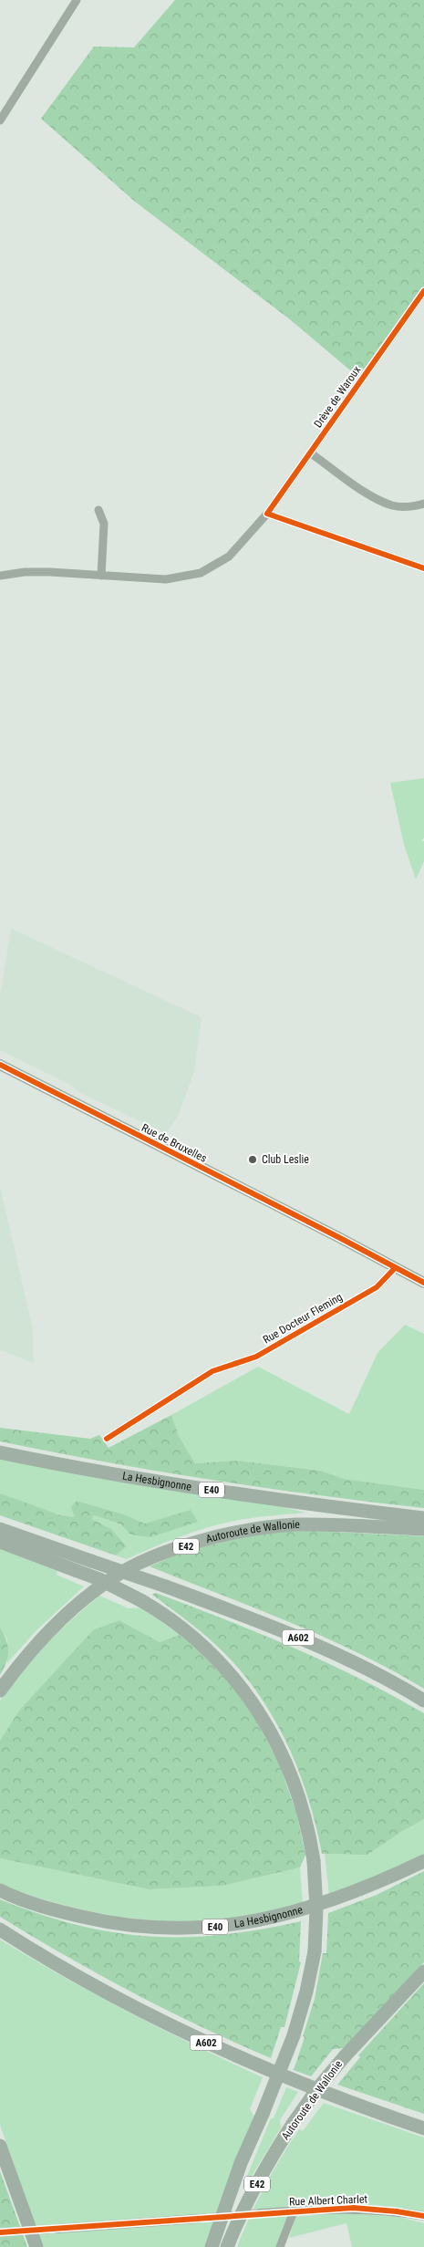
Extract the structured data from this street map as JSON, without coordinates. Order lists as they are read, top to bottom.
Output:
{
  "streets": {
    "highway": [
      "La Hesbignonne",
      "E40",
      "Autoroute de Wallonie",
      "E42",
      "A602"
    ],
    "main road": ["Rue de Bruxelles"],
    "street": ["Drève de Waroux", "Rue Docteur Fleming", "Rue Albert Charlet"]
  },
  "crossings": [
    ["Rue de Bruxelles", "Rue Docteur Fleming"]
  ],
  "places": ["Club Leslie"]
}
